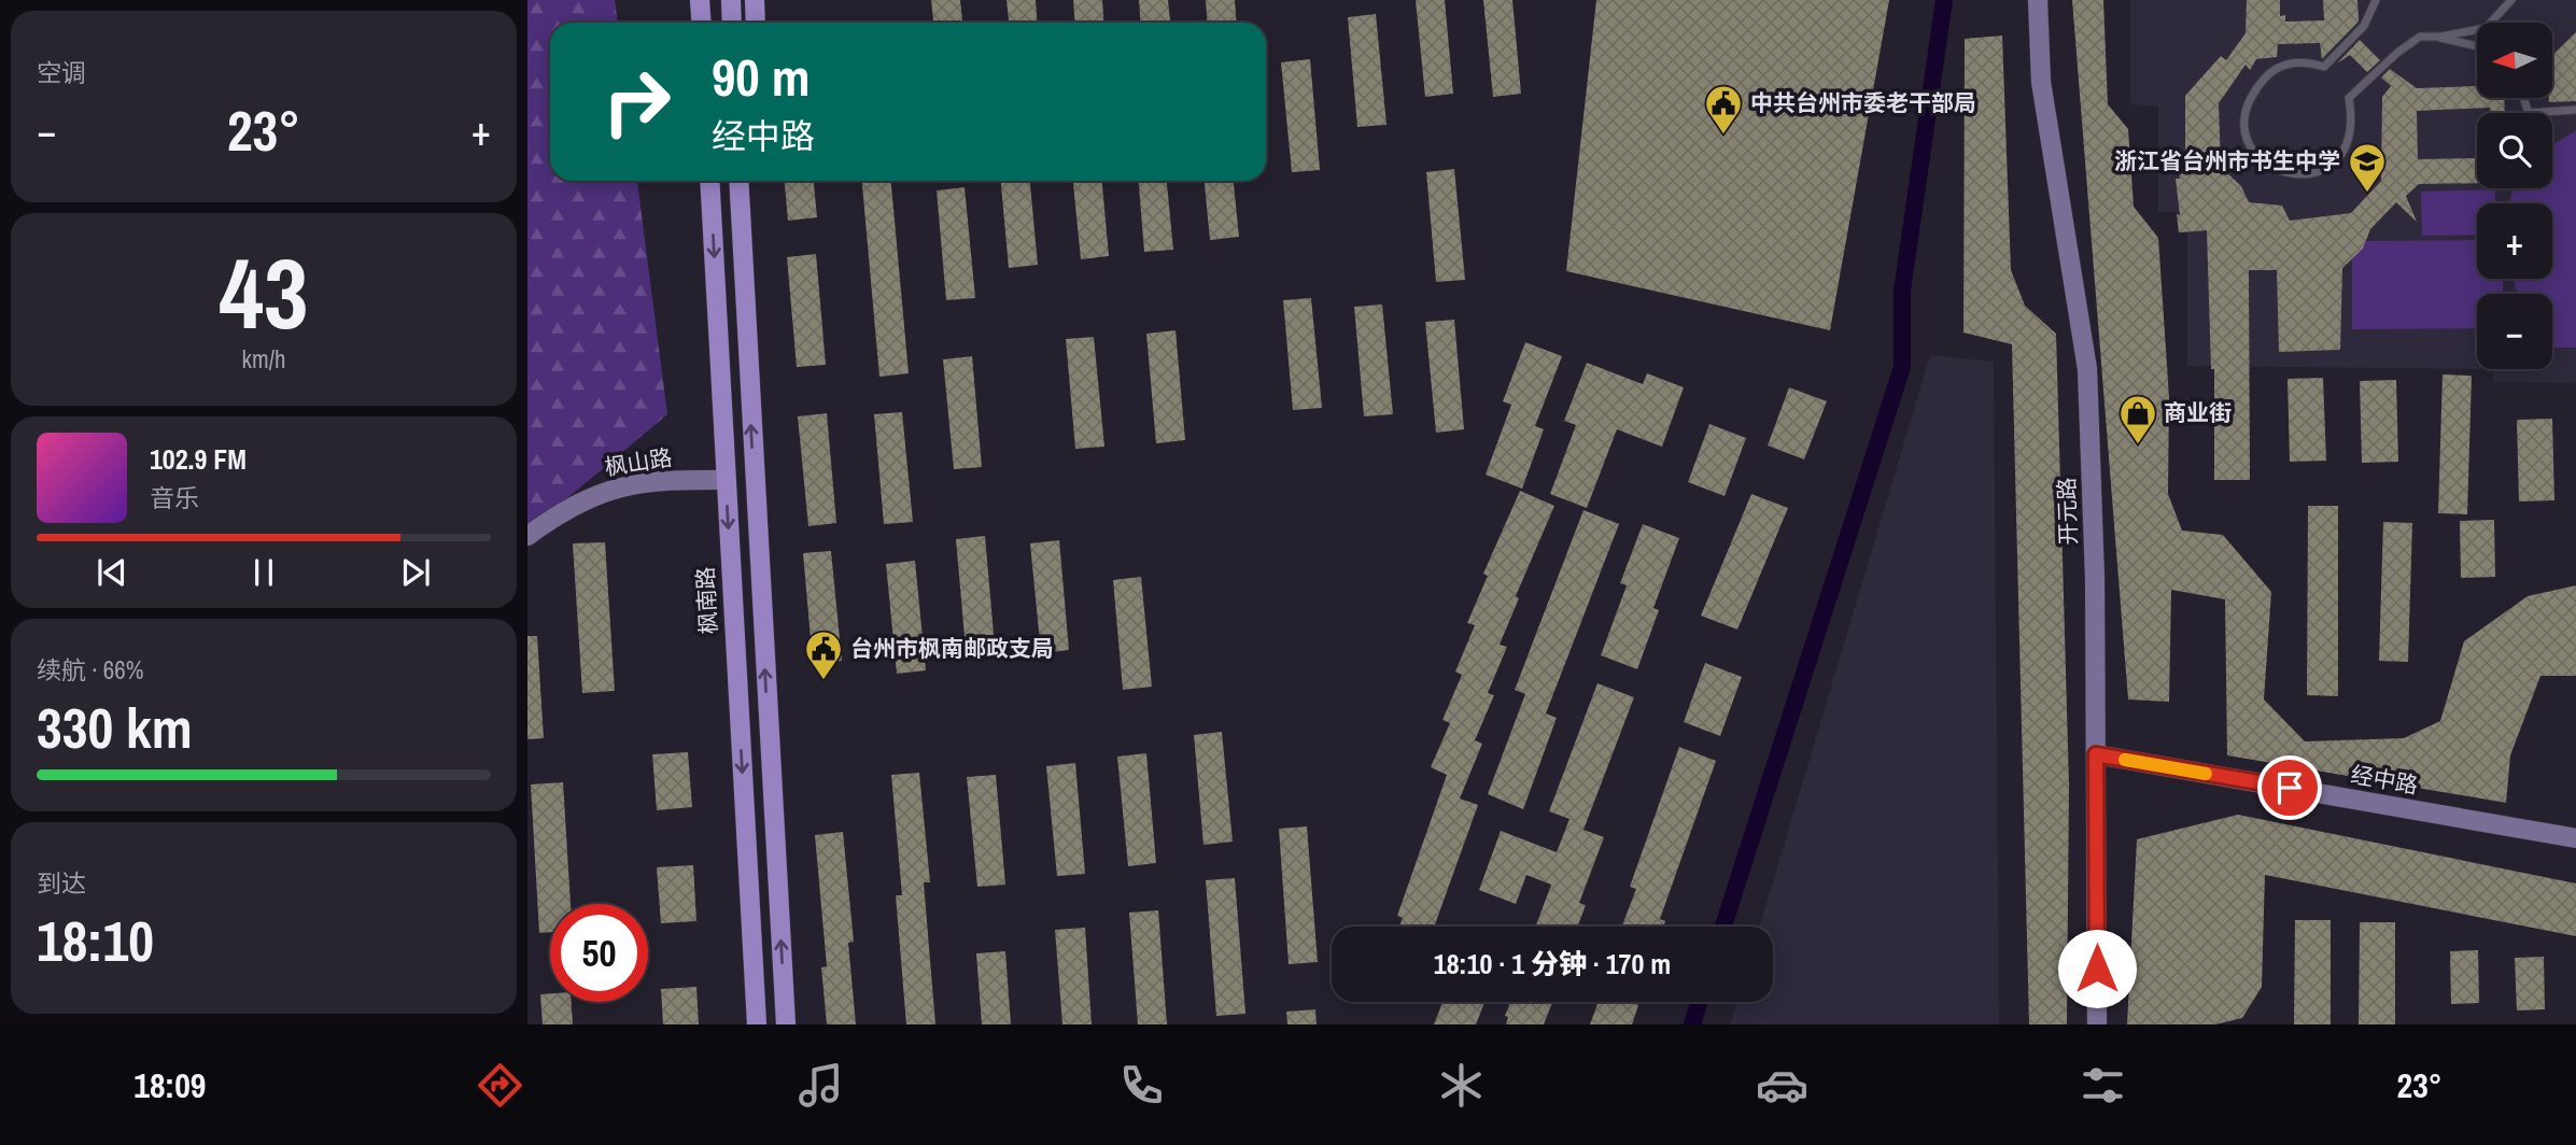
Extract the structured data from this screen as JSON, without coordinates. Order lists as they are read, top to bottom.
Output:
{
  "streets": {
    "main road": [
      "枫山路",
      "开元路",
      "枫南路",
      "经中路"
    ]
  },
  "crossings": [
    ["枫山路", "枫南路"],
    ["开元路", "经中路"]
  ],
  "places": {
    "public building": ["中共台州市委老干部局", "台州市枫南邮政支局"],
    "school or university": ["浙江省台州市书生中学"],
    "shop": ["商业街"]
  },
  "north": "left",
  "page": {
    "tile": [
      "空调",
      ["43", "km/h"],
      ["续航 · 66%", "330 km"],
      ["到达", "18:10"]
    ],
    "map_buttons": ["+", "−"],
    "turn": ["90 m", "经中路"],
    "heat": ["−", "23°", "+"],
    "song": ["102.9 FM", "音乐"],
    "limit": "50",
    "trip": "18:10 · 1 分钟 · 170 m",
    "tabs": ["18:09", "23°"]
  }
}
